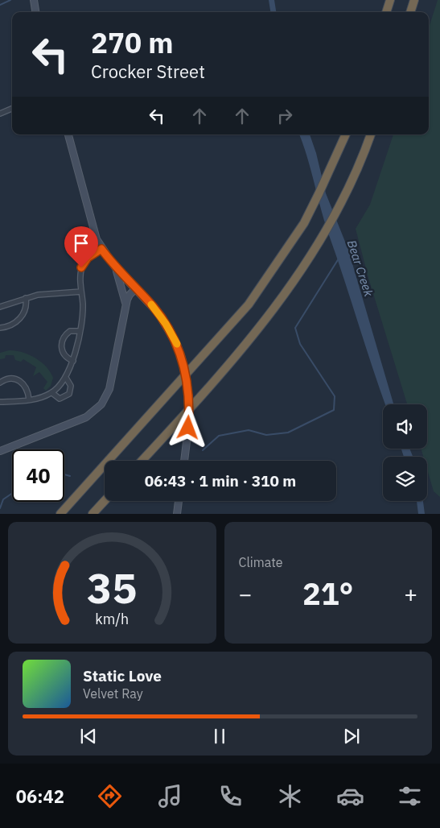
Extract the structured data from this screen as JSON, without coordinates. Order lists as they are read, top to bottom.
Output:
{
  "water": ["Bear Creek"],
  "page": {
    "turn": ["270 m", "Crocker Street"],
    "limit": "40",
    "trip": "06:43 · 1 min · 310 m",
    "tile": "Climate",
    "heat": ["−", "21°", "+"],
    "song": ["Static Love", "Velvet Ray"],
    "tabs": "06:42",
    "gauge": ["35", "km/h"]
  }
}
